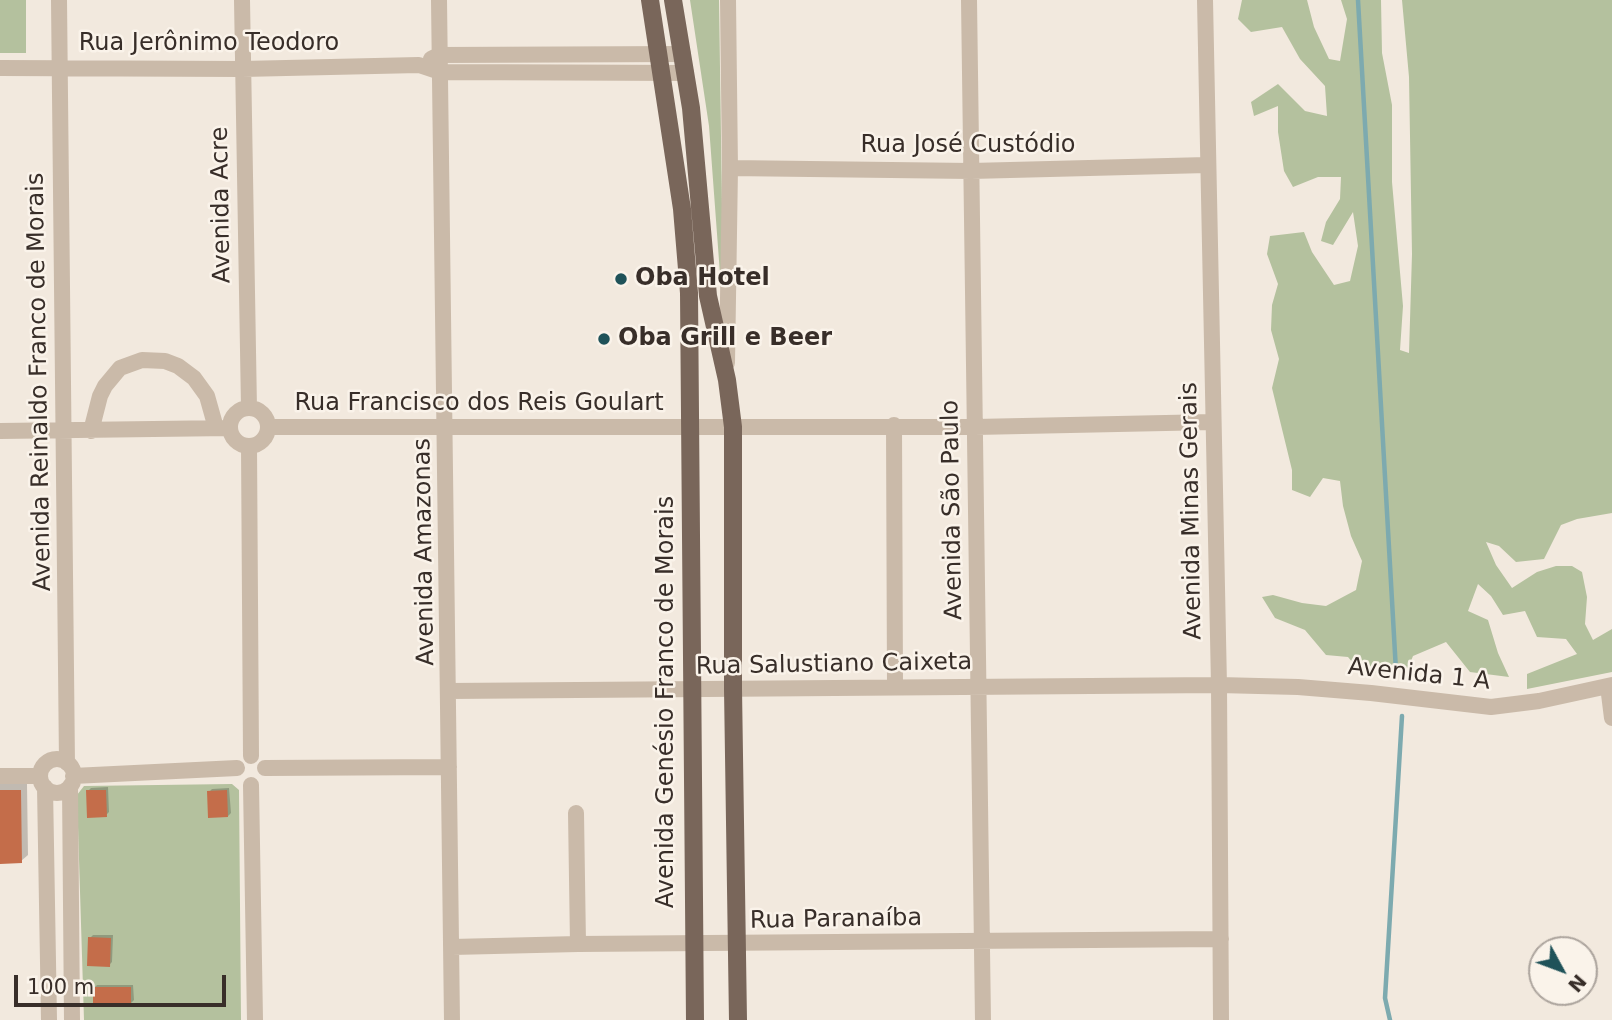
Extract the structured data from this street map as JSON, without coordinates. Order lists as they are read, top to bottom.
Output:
{
  "streets": {
    "main road": ["Avenida Genésio Franco de Morais"],
    "street": [
      "Rua Jerônimo Teodoro",
      "Rua José Custódio",
      "Avenida Acre",
      "Avenida Reinaldo Franco de Morais",
      "Rua Francisco dos Reis Goulart",
      "Avenida São Paulo",
      "Avenida Minas Gerais",
      "Avenida Amazonas",
      "Rua Salustiano Caixeta",
      "Avenida 1 A",
      "Rua Paranaíba"
    ]
  },
  "crossings": [
    ["Rua Jerônimo Teodoro", "Avenida Acre"],
    ["Rua Jerônimo Teodoro", "Avenida Reinaldo Franco de Morais"],
    ["Rua Jerônimo Teodoro", "Avenida Amazonas"],
    ["Rua Jerônimo Teodoro", "Avenida Genésio Franco de Morais"],
    ["Rua José Custódio", "Avenida São Paulo"],
    ["Rua José Custódio", "Avenida Minas Gerais"],
    ["Avenida Acre", "Rua Francisco dos Reis Goulart"],
    ["Rua Francisco dos Reis Goulart", "Avenida Amazonas"],
    ["Rua Francisco dos Reis Goulart", "Avenida Genésio Franco de Morais"],
    ["Avenida São Paulo", "Rua Salustiano Caixeta"],
    ["Avenida São Paulo", "Rua Paranaíba"],
    ["Avenida Minas Gerais", "Rua Salustiano Caixeta"],
    ["Avenida Minas Gerais", "Avenida 1 A"],
    ["Avenida Minas Gerais", "Rua Paranaíba"],
    ["Avenida Amazonas", "Rua Salustiano Caixeta"],
    ["Avenida Amazonas", "Rua Paranaíba"],
    ["Rua Salustiano Caixeta", "Avenida 1 A"],
    ["Rua Salustiano Caixeta", "Avenida Genésio Franco de Morais"],
    ["Avenida Genésio Franco de Morais", "Rua Paranaíba"]
  ],
  "places": ["Oba Hotel", "Oba Grill e Beer"],
  "scale_bar": "100 m",
  "north": "bottom right"
}
